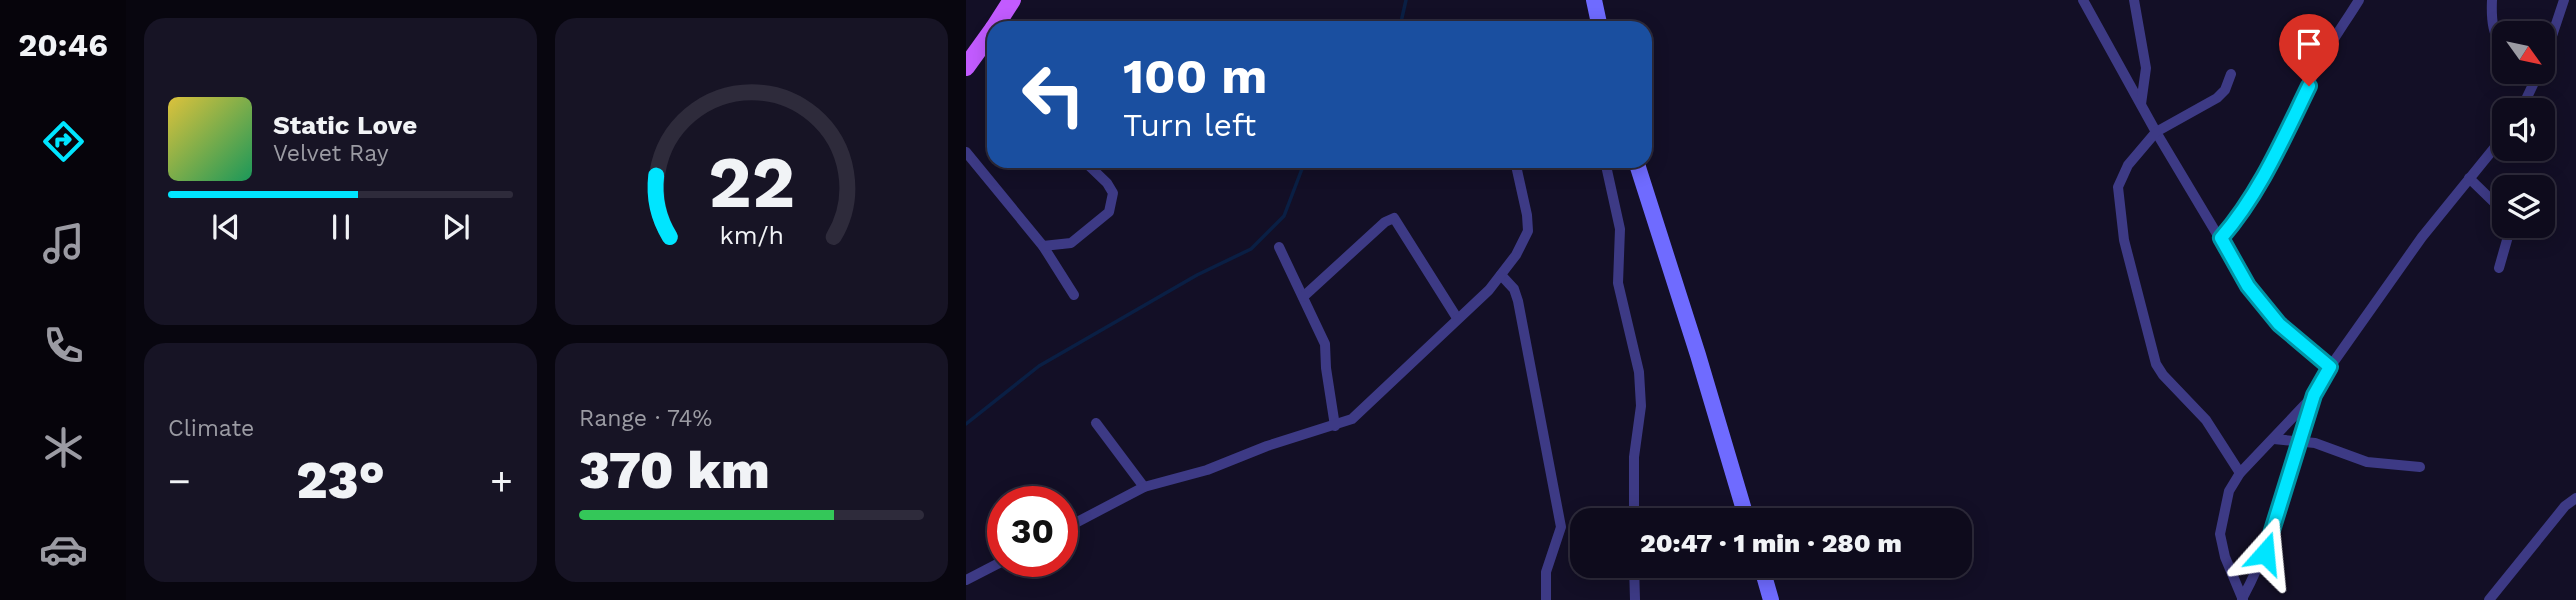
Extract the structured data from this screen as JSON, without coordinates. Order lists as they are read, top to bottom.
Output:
{
  "north": "bottom right",
  "page": {
    "tabs": "20:46",
    "turn": ["100 m", "Turn left"],
    "song": ["Static Love", "Velvet Ray"],
    "tile": [
      "Climate",
      ["Range · 74%", "370 km"]
    ],
    "heat": ["−", "23°", "+"],
    "limit": "30",
    "trip": "20:47 · 1 min · 280 m",
    "gauge": ["22", "km/h"]
  }
}
